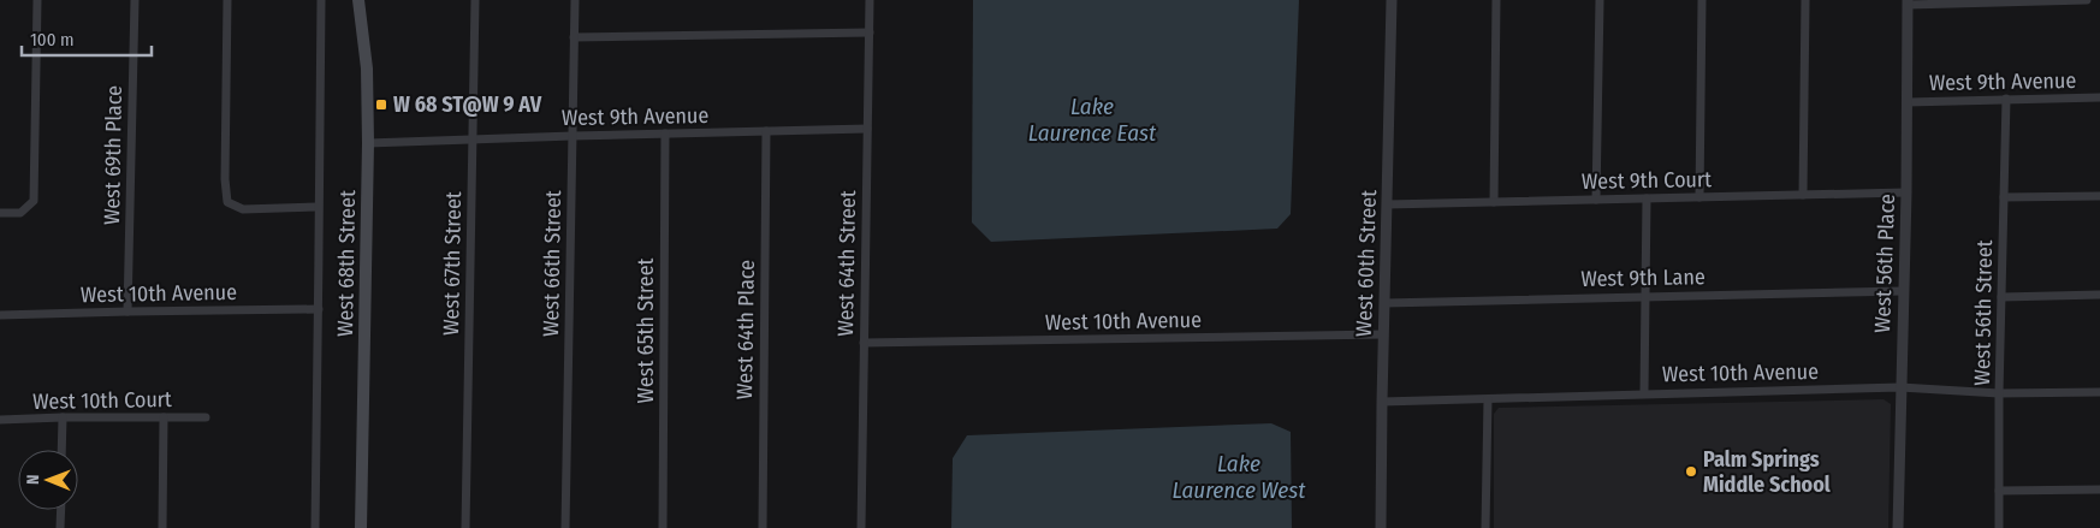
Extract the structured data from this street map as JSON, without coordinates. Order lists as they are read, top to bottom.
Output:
{
  "streets": {
    "main road": ["West 68th Street"],
    "street": [
      "West 9th Avenue",
      "West 69th Place",
      "West 9th Court",
      "West 67th Street",
      "West 66th Street",
      "West 64th Street",
      "West 60th Street",
      "West 56th Place",
      "West 9th Lane",
      "West 10th Avenue",
      "West 56th Street",
      "West 64th Place",
      "West 65th Street",
      "West 10th Court"
    ]
  },
  "crossings": [
    ["West 9th Avenue", "West 68th Street"],
    ["West 9th Avenue", "West 67th Street"],
    ["West 9th Avenue", "West 66th Street"],
    ["West 9th Avenue", "West 64th Street"],
    ["West 9th Avenue", "West 56th Place"],
    ["West 9th Avenue", "West 56th Street"],
    ["West 9th Avenue", "West 64th Place"],
    ["West 9th Avenue", "West 65th Street"],
    ["West 69th Place", "West 10th Avenue"],
    ["West 9th Court", "West 60th Street"],
    ["West 9th Court", "West 56th Place"],
    ["West 68th Street", "West 10th Avenue"],
    ["West 64th Street", "West 10th Avenue"],
    ["West 60th Street", "West 9th Lane"],
    ["West 60th Street", "West 10th Avenue"],
    ["West 56th Place", "West 9th Lane"],
    ["West 56th Place", "West 10th Avenue"],
    ["West 10th Avenue", "West 56th Street"]
  ],
  "water": ["Lake Laurence East", "Lake Laurence West"],
  "places": {
    "transit": ["W 68 ST@W 9 AV"],
    "other": ["Palm Springs Middle School"]
  },
  "scale_bar": "100 m",
  "north": "left"
}
